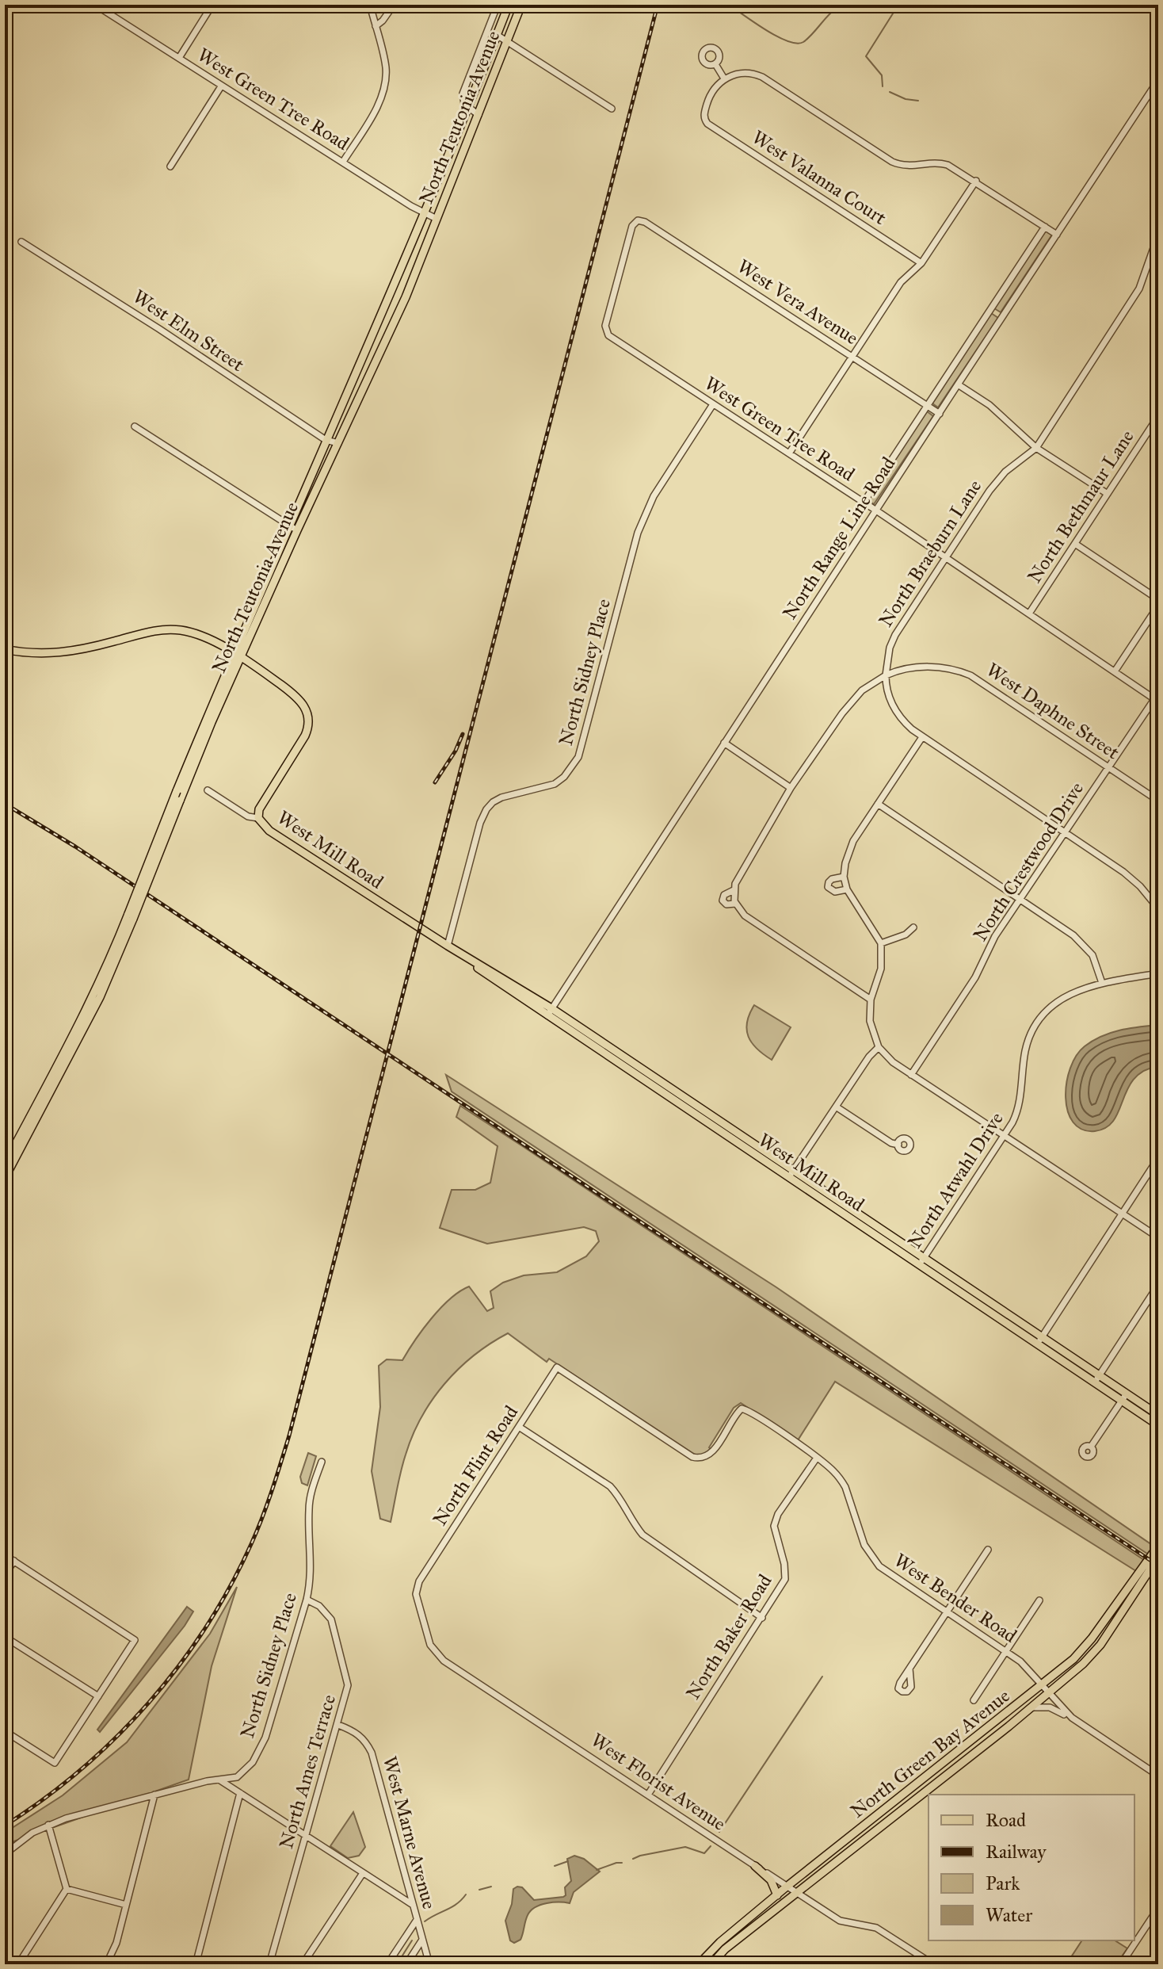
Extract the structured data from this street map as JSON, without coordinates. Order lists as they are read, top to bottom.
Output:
{
  "streets": {
    "main road": ["North Teutonia Avenue", "West Mill Road", "North Green Bay Avenue"],
    "street": [
      "West Green Tree Road",
      "West Valanna Court",
      "West Vera Avenue",
      "West Elm Street",
      "North Bethmaur Lane",
      "North Range Line Road",
      "North Braeburn Lane",
      "North Sidney Place",
      "West Daphne Street",
      "North Crestwood Drive",
      "North Atwahl Drive",
      "North Flint Road",
      "West Bender Road",
      "North Baker Road",
      "North Ames Terrace",
      "West Florist Avenue",
      "West Marne Avenue"
    ]
  },
  "crossings": [
    ["West Green Tree Road", "North Teutonia Avenue"],
    ["West Green Tree Road", "West Vera Avenue"],
    ["West Green Tree Road", "North Bethmaur Lane"],
    ["West Green Tree Road", "North Range Line Road"],
    ["West Green Tree Road", "North Braeburn Lane"],
    ["West Green Tree Road", "North Sidney Place"],
    ["West Green Tree Road", "North Crestwood Drive"],
    ["North Teutonia Avenue", "West Elm Street"],
    ["North Teutonia Avenue", "West Mill Road"],
    ["West Vera Avenue", "North Range Line Road"],
    ["North Range Line Road", "West Mill Road"],
    ["North Braeburn Lane", "West Daphne Street"],
    ["North Sidney Place", "West Mill Road"],
    ["North Sidney Place", "North Ames Terrace"],
    ["West Daphne Street", "North Crestwood Drive"],
    ["West Mill Road", "North Atwahl Drive"],
    ["North Flint Road", "West Bender Road"],
    ["North Flint Road", "West Florist Avenue"],
    ["West Bender Road", "North Baker Road"],
    ["West Bender Road", "North Green Bay Avenue"],
    ["North Baker Road", "West Florist Avenue"],
    ["North Green Bay Avenue", "West Florist Avenue"],
    ["North Ames Terrace", "West Marne Avenue"]
  ],
  "legend": [
    "Road",
    "Railway",
    "Park",
    "Water"
  ]
}
